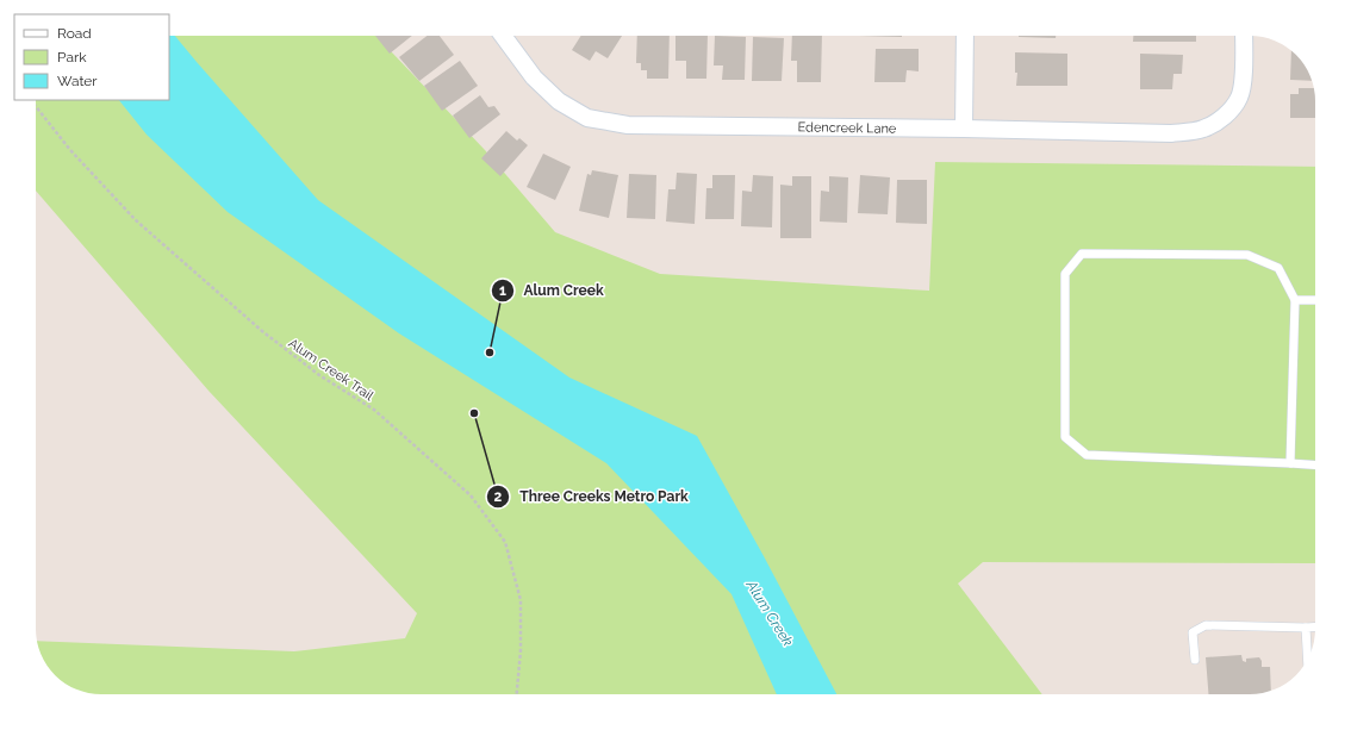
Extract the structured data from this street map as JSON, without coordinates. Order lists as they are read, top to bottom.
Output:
{
  "streets": {
    "street": ["Edencreek Lane"],
    "path": ["Alum Creek Trail"]
  },
  "water": ["Alum Creek"],
  "places": ["Alum Creek", "Three Creeks Metro Park"],
  "legend": ["Road", "Park", "Water"]
}
